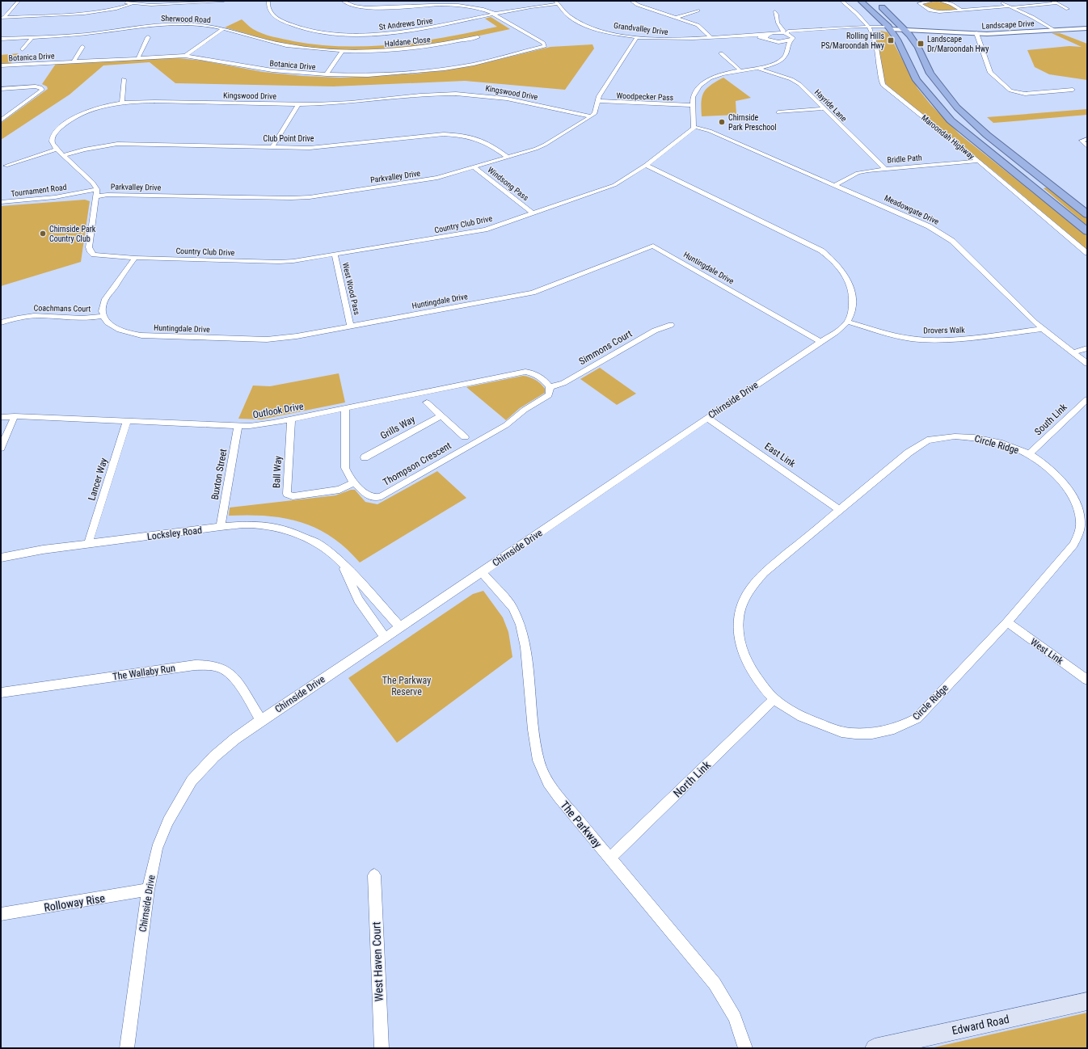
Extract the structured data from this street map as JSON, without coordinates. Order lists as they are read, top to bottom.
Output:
{
  "streets": {
    "highway": ["Maroondah Highway"],
    "main road": ["Edward Road"],
    "street": [
      "Sherwood Road",
      "St Andrews Drive",
      "Landscape Drive",
      "Grandvalley Drive",
      "Haldane Close",
      "Botanica Drive",
      "Kingswood Drive",
      "Woodpecker Pass",
      "Hayride Lane",
      "Club Point Drive",
      "Bridle Path",
      "Parkvalley Drive",
      "Windsong Pass",
      "Tournament Road",
      "Meadowgate Drive",
      "Country Club Drive",
      "Huntingdale Drive",
      "West Wood Pass",
      "Coachmans Court",
      "Drovers Walk",
      "Simmons Court",
      "Chirnside Drive",
      "Outlook Drive",
      "South Link",
      "Grills Way",
      "Circle Ridge",
      "East Link",
      "Thompson Crescent",
      "Ball Way",
      "Buxton Street",
      "Lancer Way",
      "Locksley Road",
      "West Link",
      "The Wallaby Run",
      "North Link",
      "The Parkway",
      "Rolloway Rise",
      "West Haven Court"
    ]
  },
  "crossings": [
    ["Sherwood Road", "Haldane Close"],
    ["St Andrews Drive", "Grandvalley Drive"],
    ["St Andrews Drive", "Botanica Drive"],
    ["Landscape Drive", "Maroondah Highway"],
    ["Kingswood Drive", "Parkvalley Drive"],
    ["Hayride Lane", "Bridle Path"],
    ["Maroondah Highway", "Bridle Path"],
    ["Club Point Drive", "Parkvalley Drive"],
    ["Bridle Path", "Meadowgate Drive"],
    ["Parkvalley Drive", "Windsong Pass"],
    ["Parkvalley Drive", "Country Club Drive"],
    ["Windsong Pass", "Country Club Drive"],
    ["Meadowgate Drive", "Country Club Drive"],
    ["Meadowgate Drive", "Drovers Walk"],
    ["Country Club Drive", "West Wood Pass"],
    ["Huntingdale Drive", "West Wood Pass"],
    ["Huntingdale Drive", "Coachmans Court"],
    ["Huntingdale Drive", "Chirnside Drive"],
    ["Drovers Walk", "Chirnside Drive"],
    ["Simmons Court", "Outlook Drive"],
    ["Simmons Court", "Thompson Crescent"],
    ["Chirnside Drive", "East Link"],
    ["Chirnside Drive", "Locksley Road"],
    ["Chirnside Drive", "The Wallaby Run"],
    ["Chirnside Drive", "The Parkway"],
    ["Chirnside Drive", "Rolloway Rise"],
    ["Outlook Drive", "Thompson Crescent"],
    ["Outlook Drive", "Ball Way"],
    ["Outlook Drive", "Buxton Street"],
    ["Outlook Drive", "Lancer Way"],
    ["South Link", "Circle Ridge"],
    ["Circle Ridge", "East Link"],
    ["Circle Ridge", "West Link"],
    ["Circle Ridge", "North Link"],
    ["Thompson Crescent", "Ball Way"],
    ["Buxton Street", "Locksley Road"],
    ["Lancer Way", "Locksley Road"],
    ["North Link", "The Parkway"]
  ],
  "parks": ["The Parkway Reserve"],
  "places": {
    "transit": ["Rolling Hills PS/Maroondah Hwy", "Landscape Dr/Maroondah Hwy"],
    "other": ["Chirnside Park Preschool", "Chirnside Park Country Club"]
  }
}
